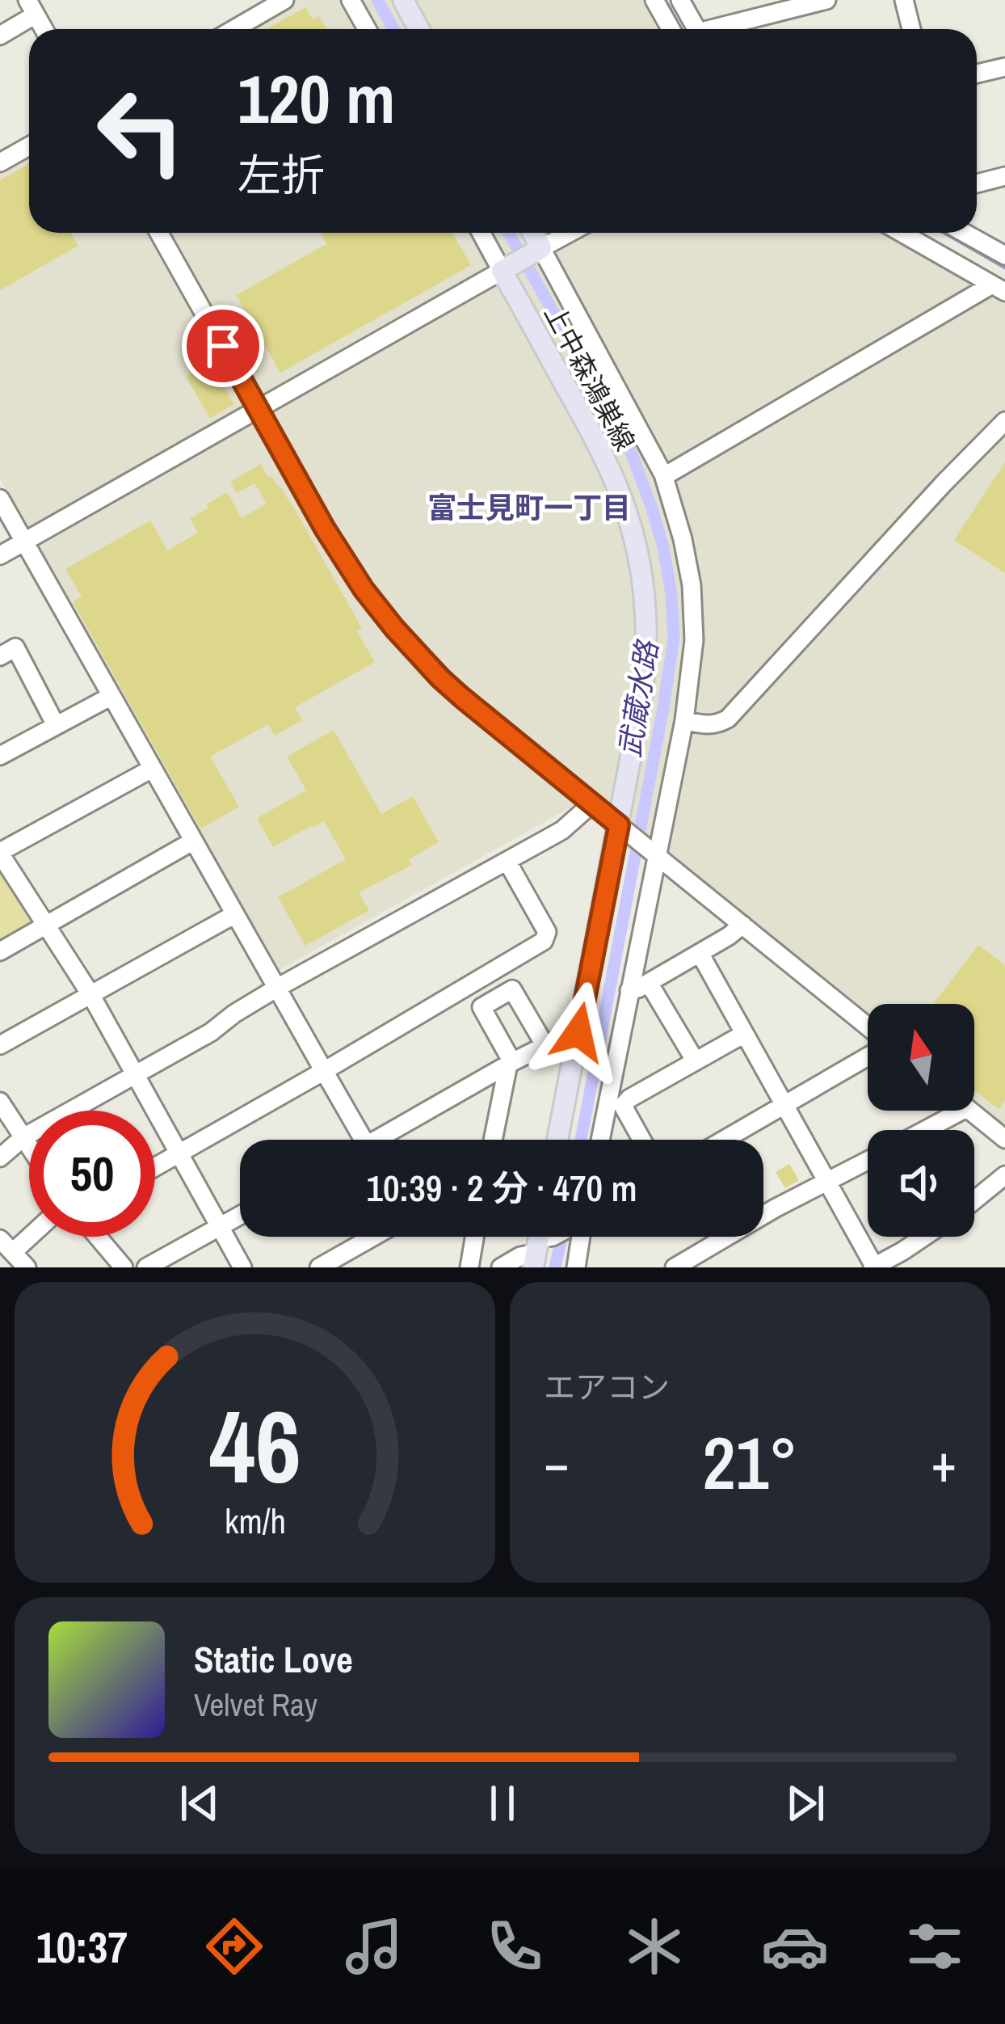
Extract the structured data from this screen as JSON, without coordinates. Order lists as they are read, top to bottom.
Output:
{
  "streets": {
    "main road": ["上中森鴻巣線"]
  },
  "districts": ["富士見町一丁目"],
  "water": ["武蔵水路"],
  "north": "top",
  "page": {
    "turn": ["120 m", "左折"],
    "limit": "50",
    "trip": "10:39 · 2 分 · 470 m",
    "tile": "エアコン",
    "heat": ["−", "21°", "+"],
    "song": ["Static Love", "Velvet Ray"],
    "tabs": "10:37",
    "gauge": ["46", "km/h"]
  }
}
